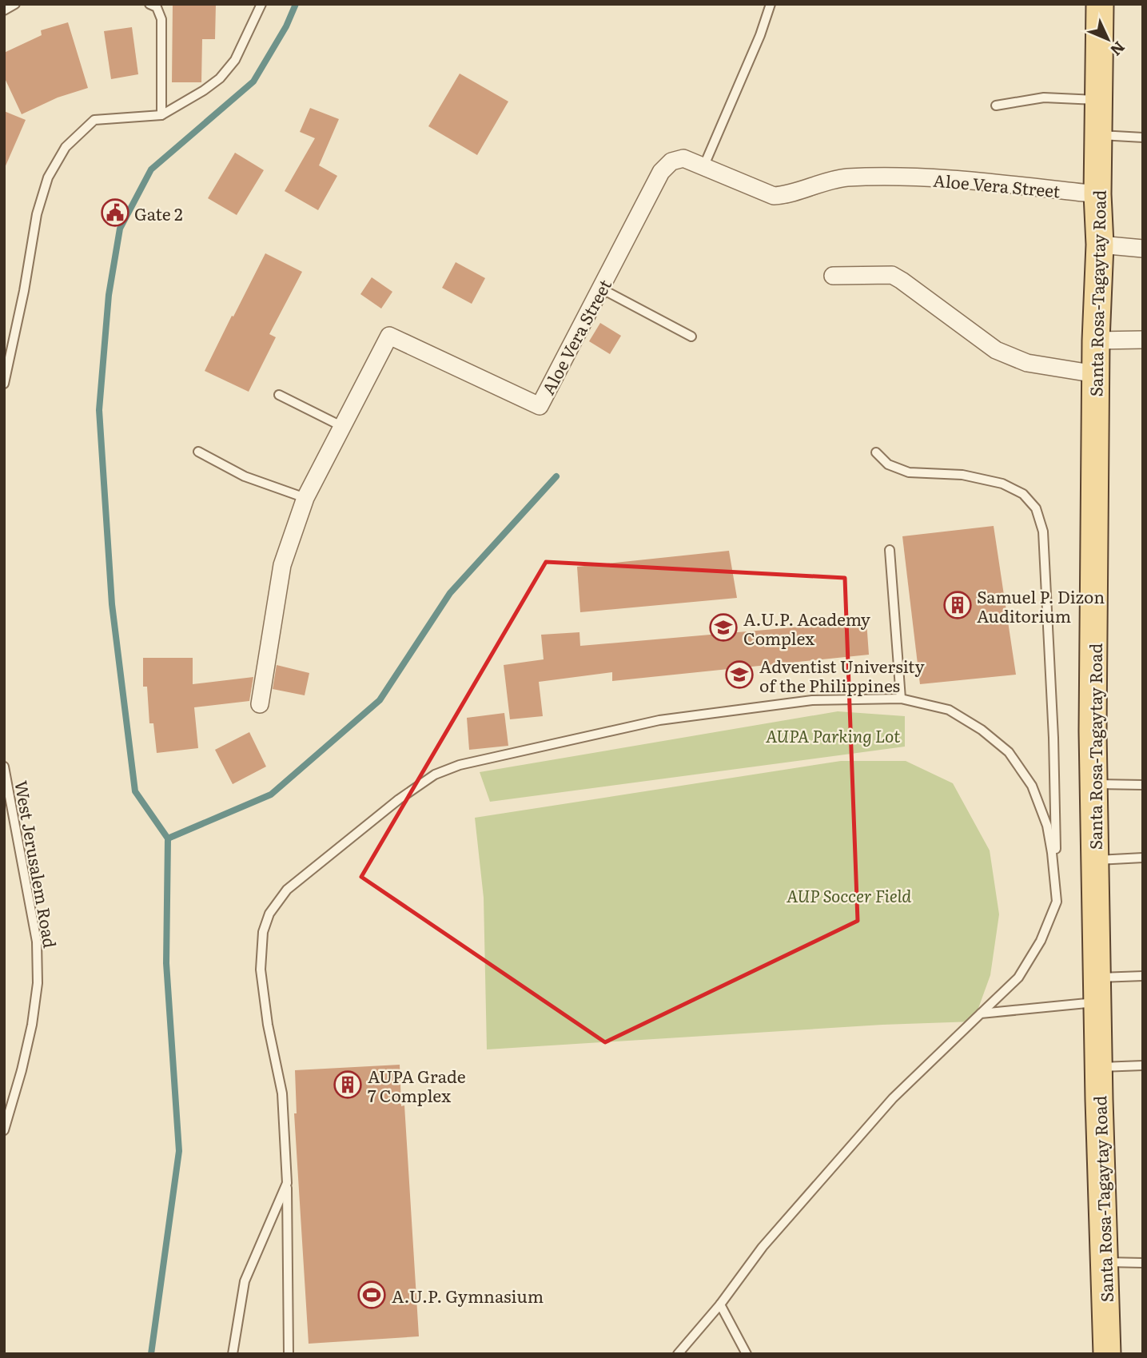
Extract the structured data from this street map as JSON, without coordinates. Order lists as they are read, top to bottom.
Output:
{
  "streets": {
    "main road": ["Santa Rosa-Tagaytay Road"],
    "street": ["Aloe Vera Street"],
    "lane": ["West Jerusalem Road"]
  },
  "crossings": [
    ["Aloe Vera Street", "Santa Rosa-Tagaytay Road"]
  ],
  "parks": ["AUPA Parking Lot", "AUP Soccer Field"],
  "places": {
    "public building": ["Gate 2"],
    "building": ["Samuel P. Dizon Auditorium", "AUPA Grade 7 Complex"],
    "school or university": ["A.U.P. Academy Complex", "Adventist University of the Philippines"],
    "sports": ["A.U.P. Gymnasium"]
  },
  "north": "bottom right"
}
